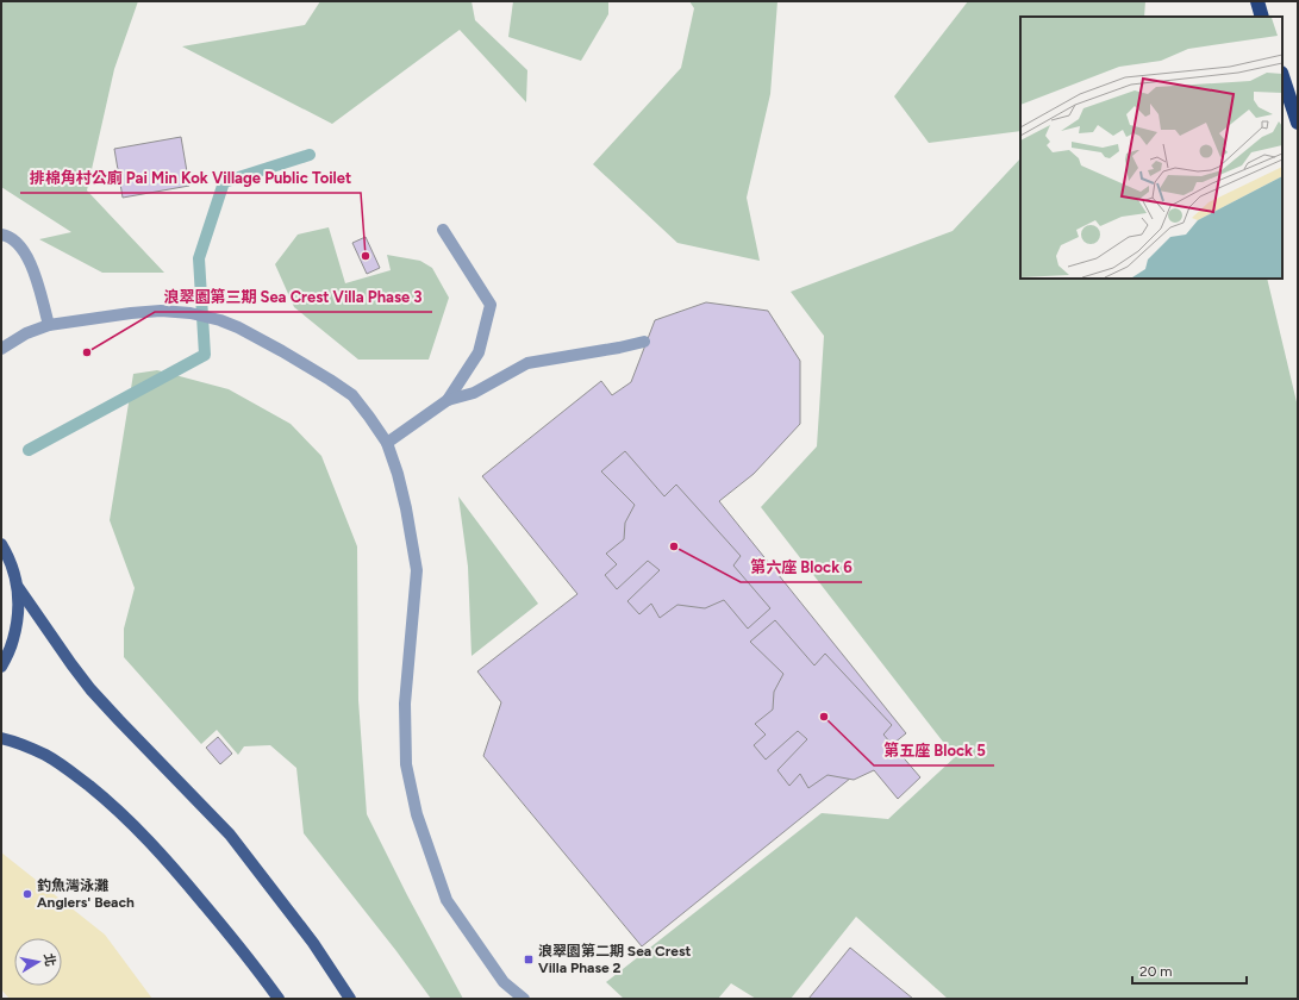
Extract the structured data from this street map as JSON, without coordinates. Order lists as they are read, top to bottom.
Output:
{
  "places": {
    "other": [
      "排棉角村公廁 Pai Min Kok Village Public Toilet",
      "浪翠園第三期 Sea Crest Villa Phase 3",
      "第六座 Block 6",
      "第五座 Block 5",
      "釣魚灣泳灘 Anglers' Beach"
    ],
    "transit": ["浪翠園第二期 Sea Crest Villa Phase 2"]
  },
  "scale_bar": "20 m",
  "north": "right"
}
